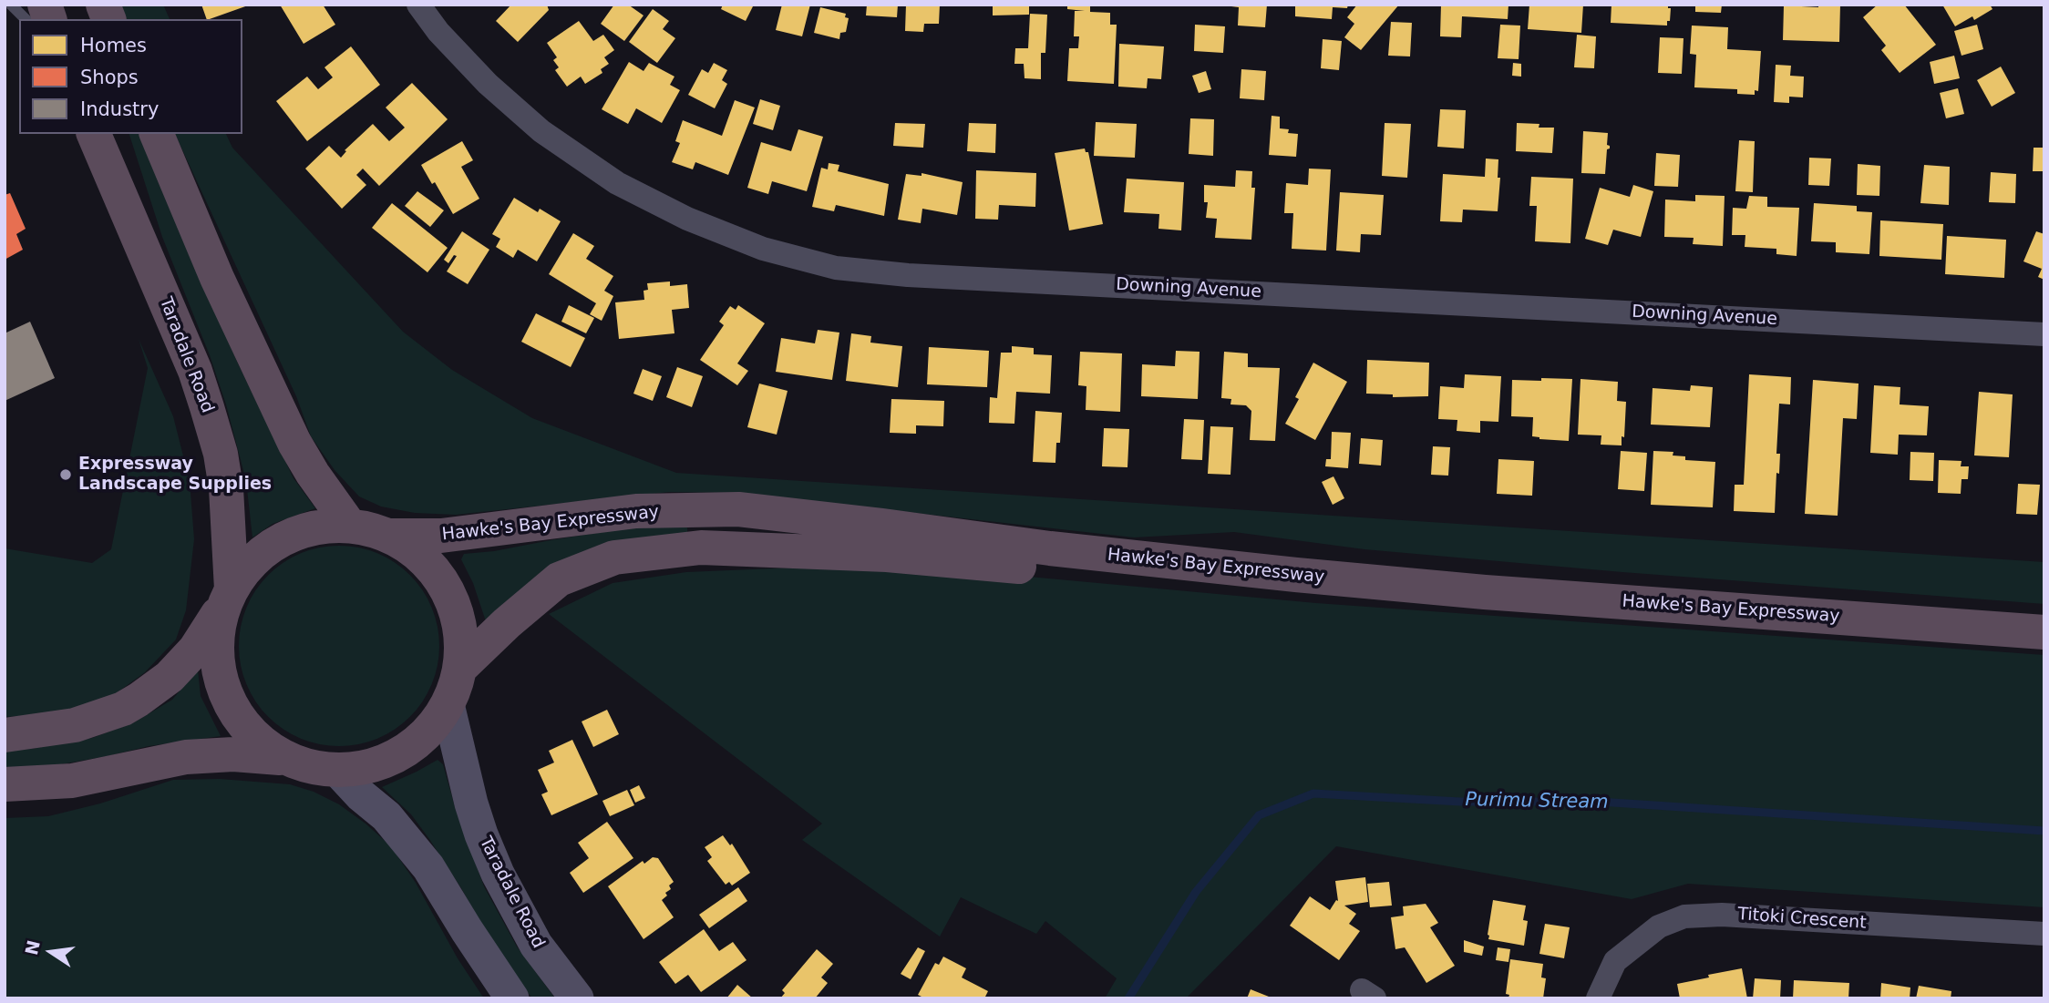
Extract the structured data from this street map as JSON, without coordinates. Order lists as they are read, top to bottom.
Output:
{
  "streets": {
    "highway": ["Taradale Road", "Hawke's Bay Expressway"],
    "street": ["Downing Avenue", "Titoki Crescent"]
  },
  "water": ["Purimu Stream"],
  "places": ["Expressway Landscape Supplies"],
  "legend": ["Homes", "Shops", "Industry"],
  "north": "left"
}
